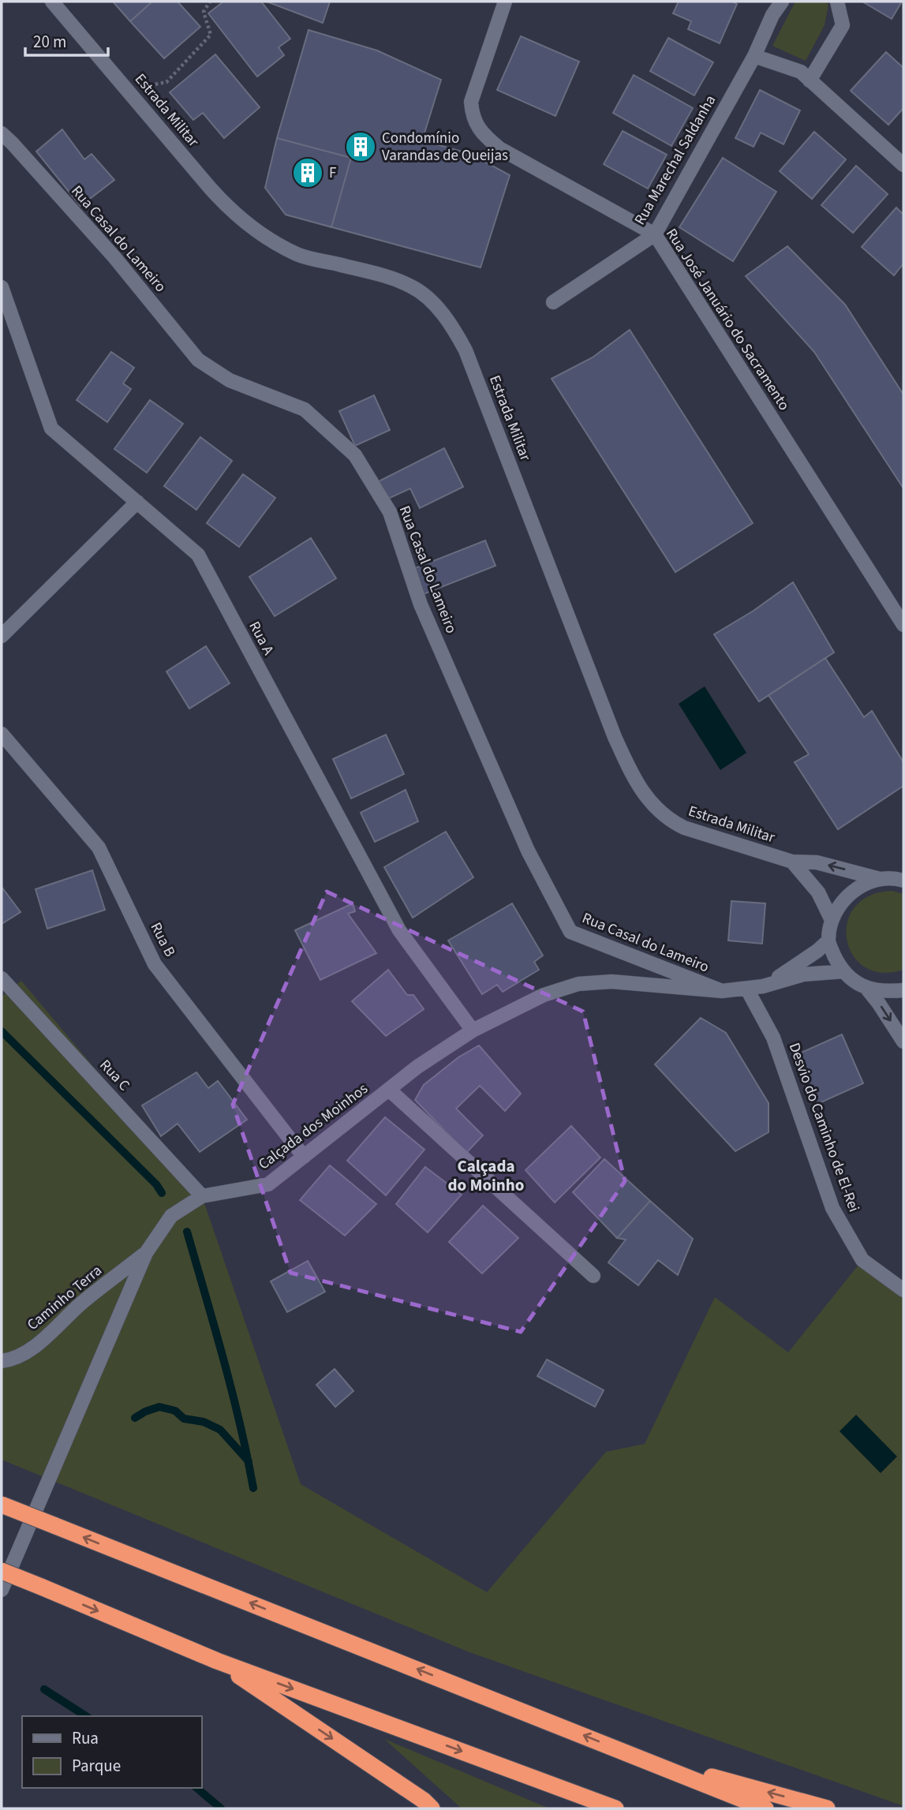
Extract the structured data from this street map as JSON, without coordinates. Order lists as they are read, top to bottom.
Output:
{
  "streets": {
    "street": [
      "Estrada Militar",
      "Rua Marechal Saldanha",
      "Rua Casal do Lameiro",
      "Rua José Januário do Sacramento",
      "Rua A",
      "Rua B",
      "Rua C",
      "Calçada dos Moinhos",
      "Desvio do Caminho de El-Rei",
      "Caminho Terra"
    ]
  },
  "crossings": [
    ["Rua Marechal Saldanha", "Rua José Januário do Sacramento"],
    ["Rua Casal do Lameiro", "Calçada dos Moinhos"],
    ["Rua A", "Calçada dos Moinhos"],
    ["Rua B", "Calçada dos Moinhos"],
    ["Rua C", "Calçada dos Moinhos"],
    ["Calçada dos Moinhos", "Desvio do Caminho de El-Rei"],
    ["Calçada dos Moinhos", "Caminho Terra"]
  ],
  "districts": ["Calçada do Moinho"],
  "places": {
    "building": ["Condomínio Varandas de Queijas", "F"]
  },
  "legend": ["Rua", "Parque"],
  "scale_bar": "20 m"
}
